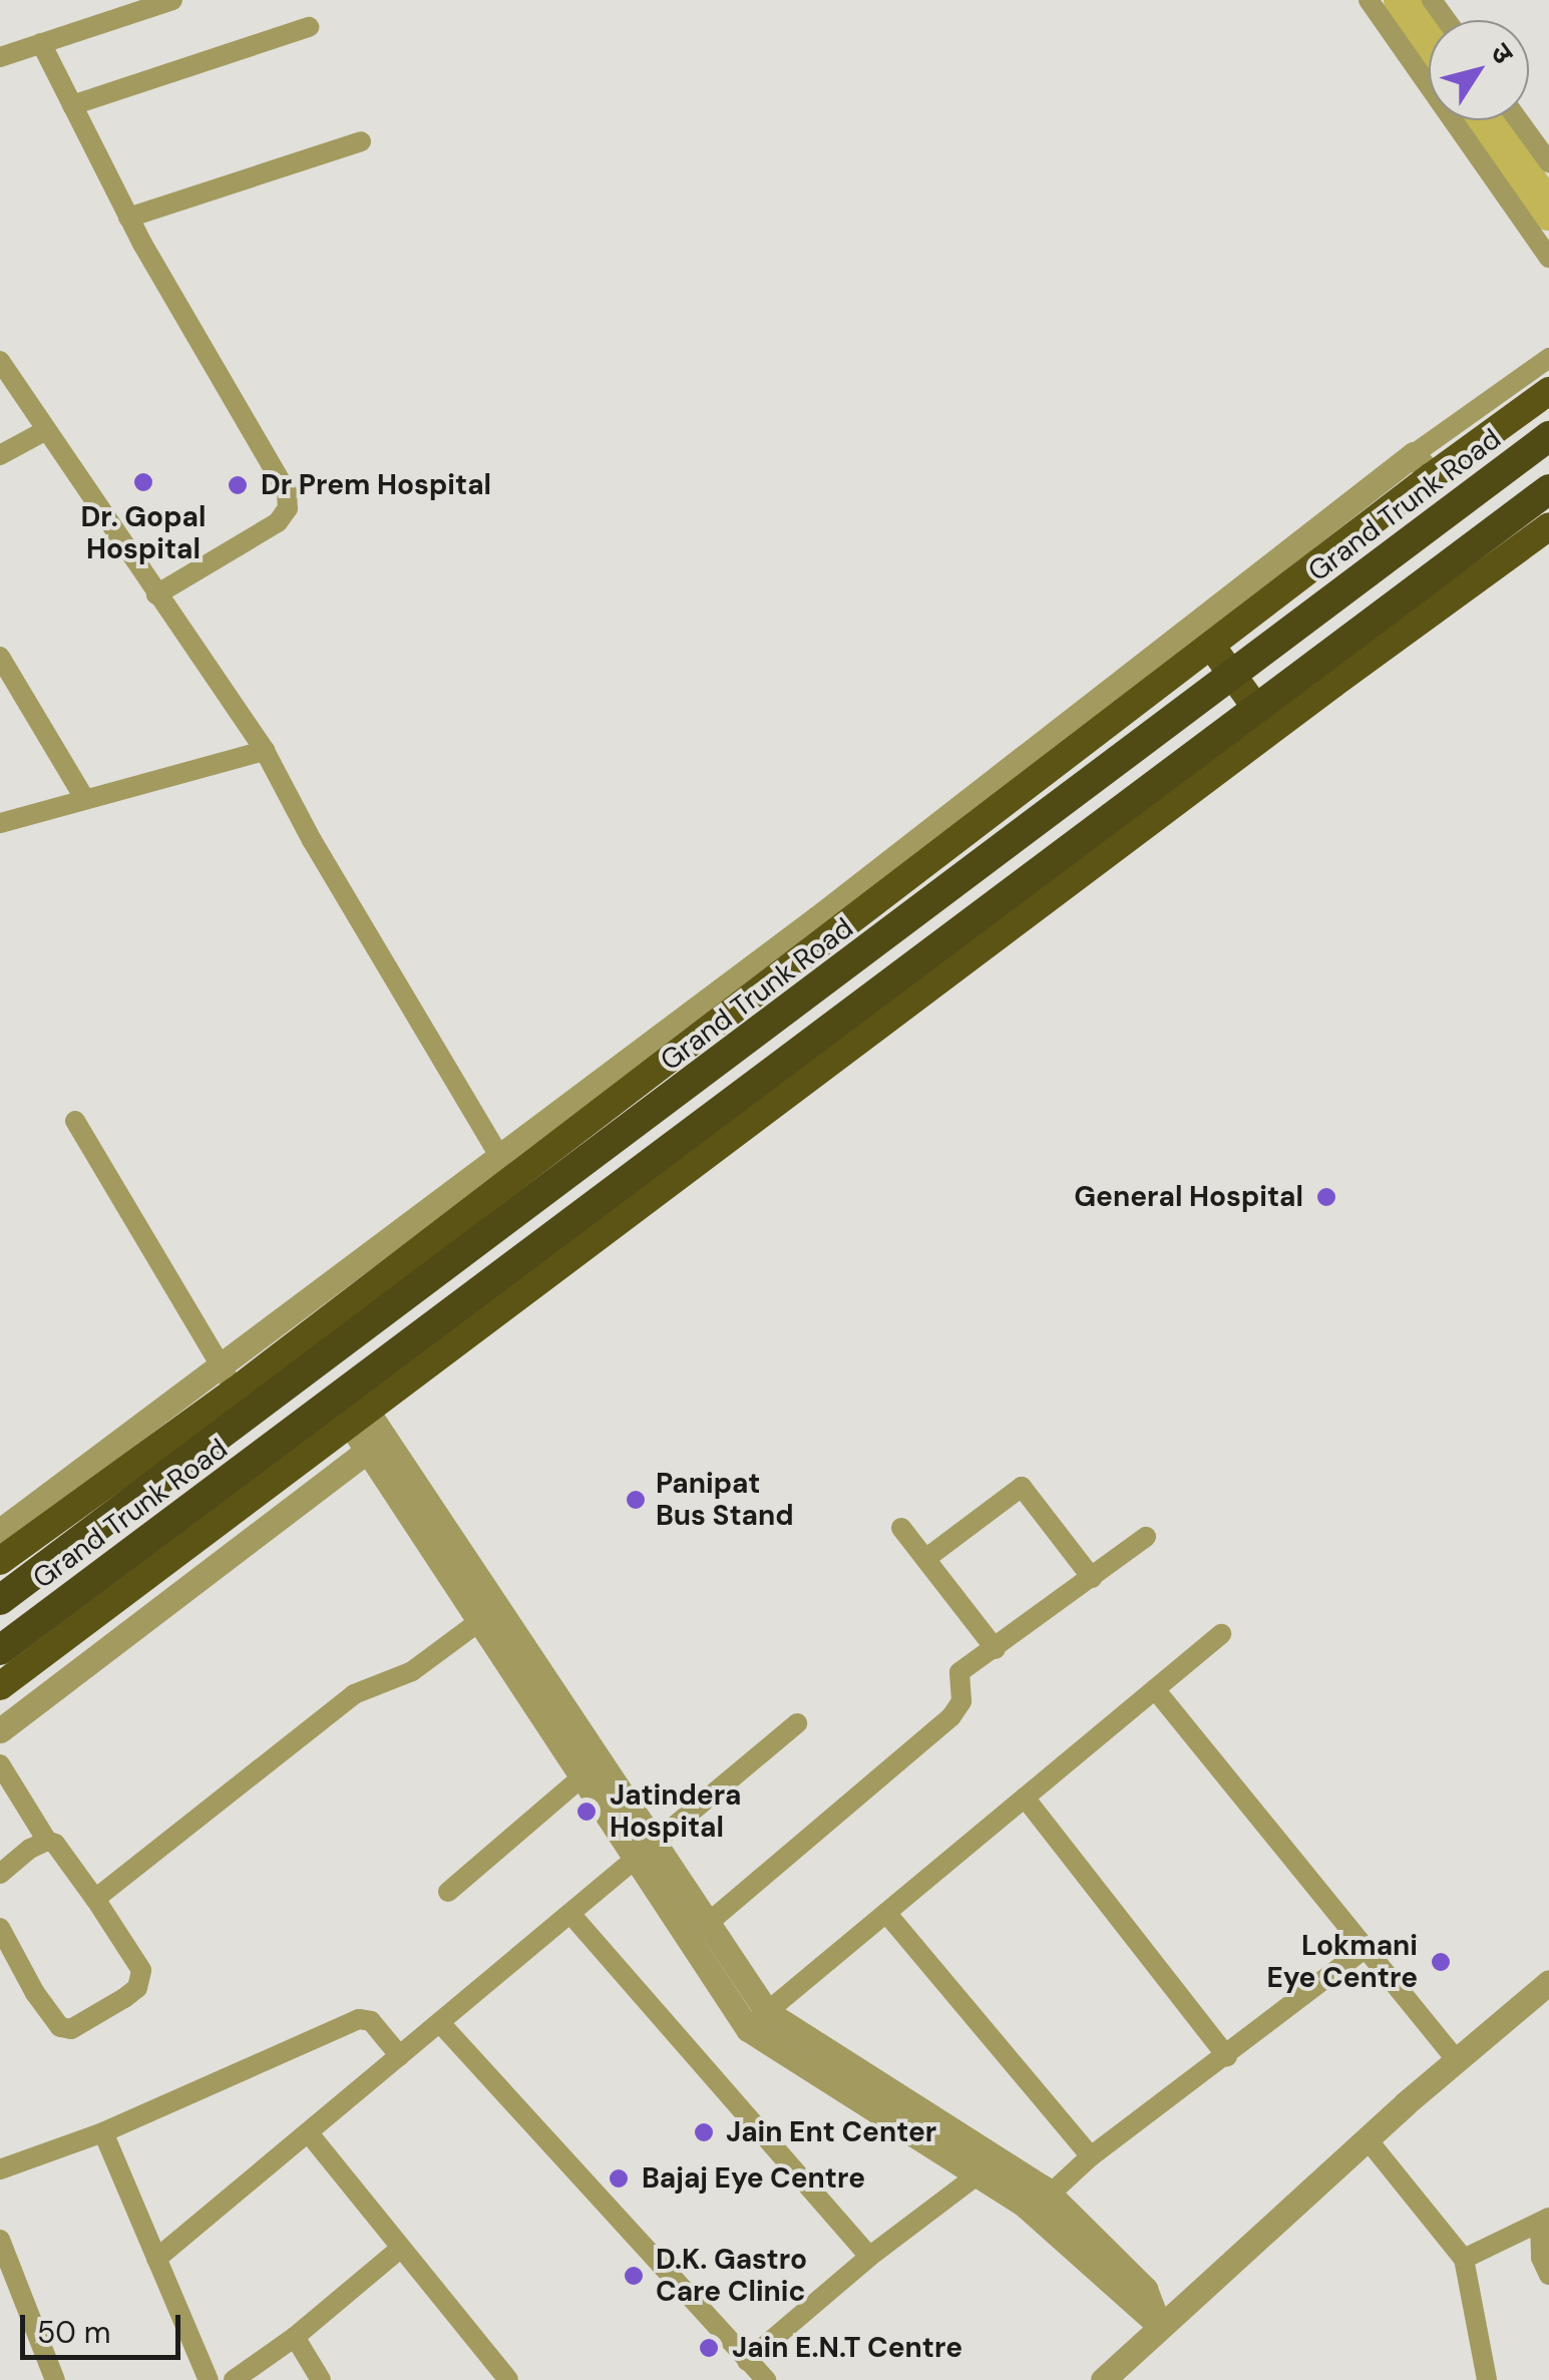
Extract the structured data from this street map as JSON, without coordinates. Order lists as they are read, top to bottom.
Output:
{
  "streets": {
    "highway": ["Grand Trunk Road"]
  },
  "places": [
    "Dr. Gopal Hospital",
    "Dr Prem Hospital",
    "General Hospital",
    "Panipat Bus Stand",
    "Jatindera Hospital",
    "Lokmani Eye Centre",
    "Jain Ent Center",
    "Bajaj Eye Centre",
    "D.K. Gastro Care Clinic",
    "Jain E.N.T Centre"
  ],
  "scale_bar": "50 m",
  "north": "top right"
}
